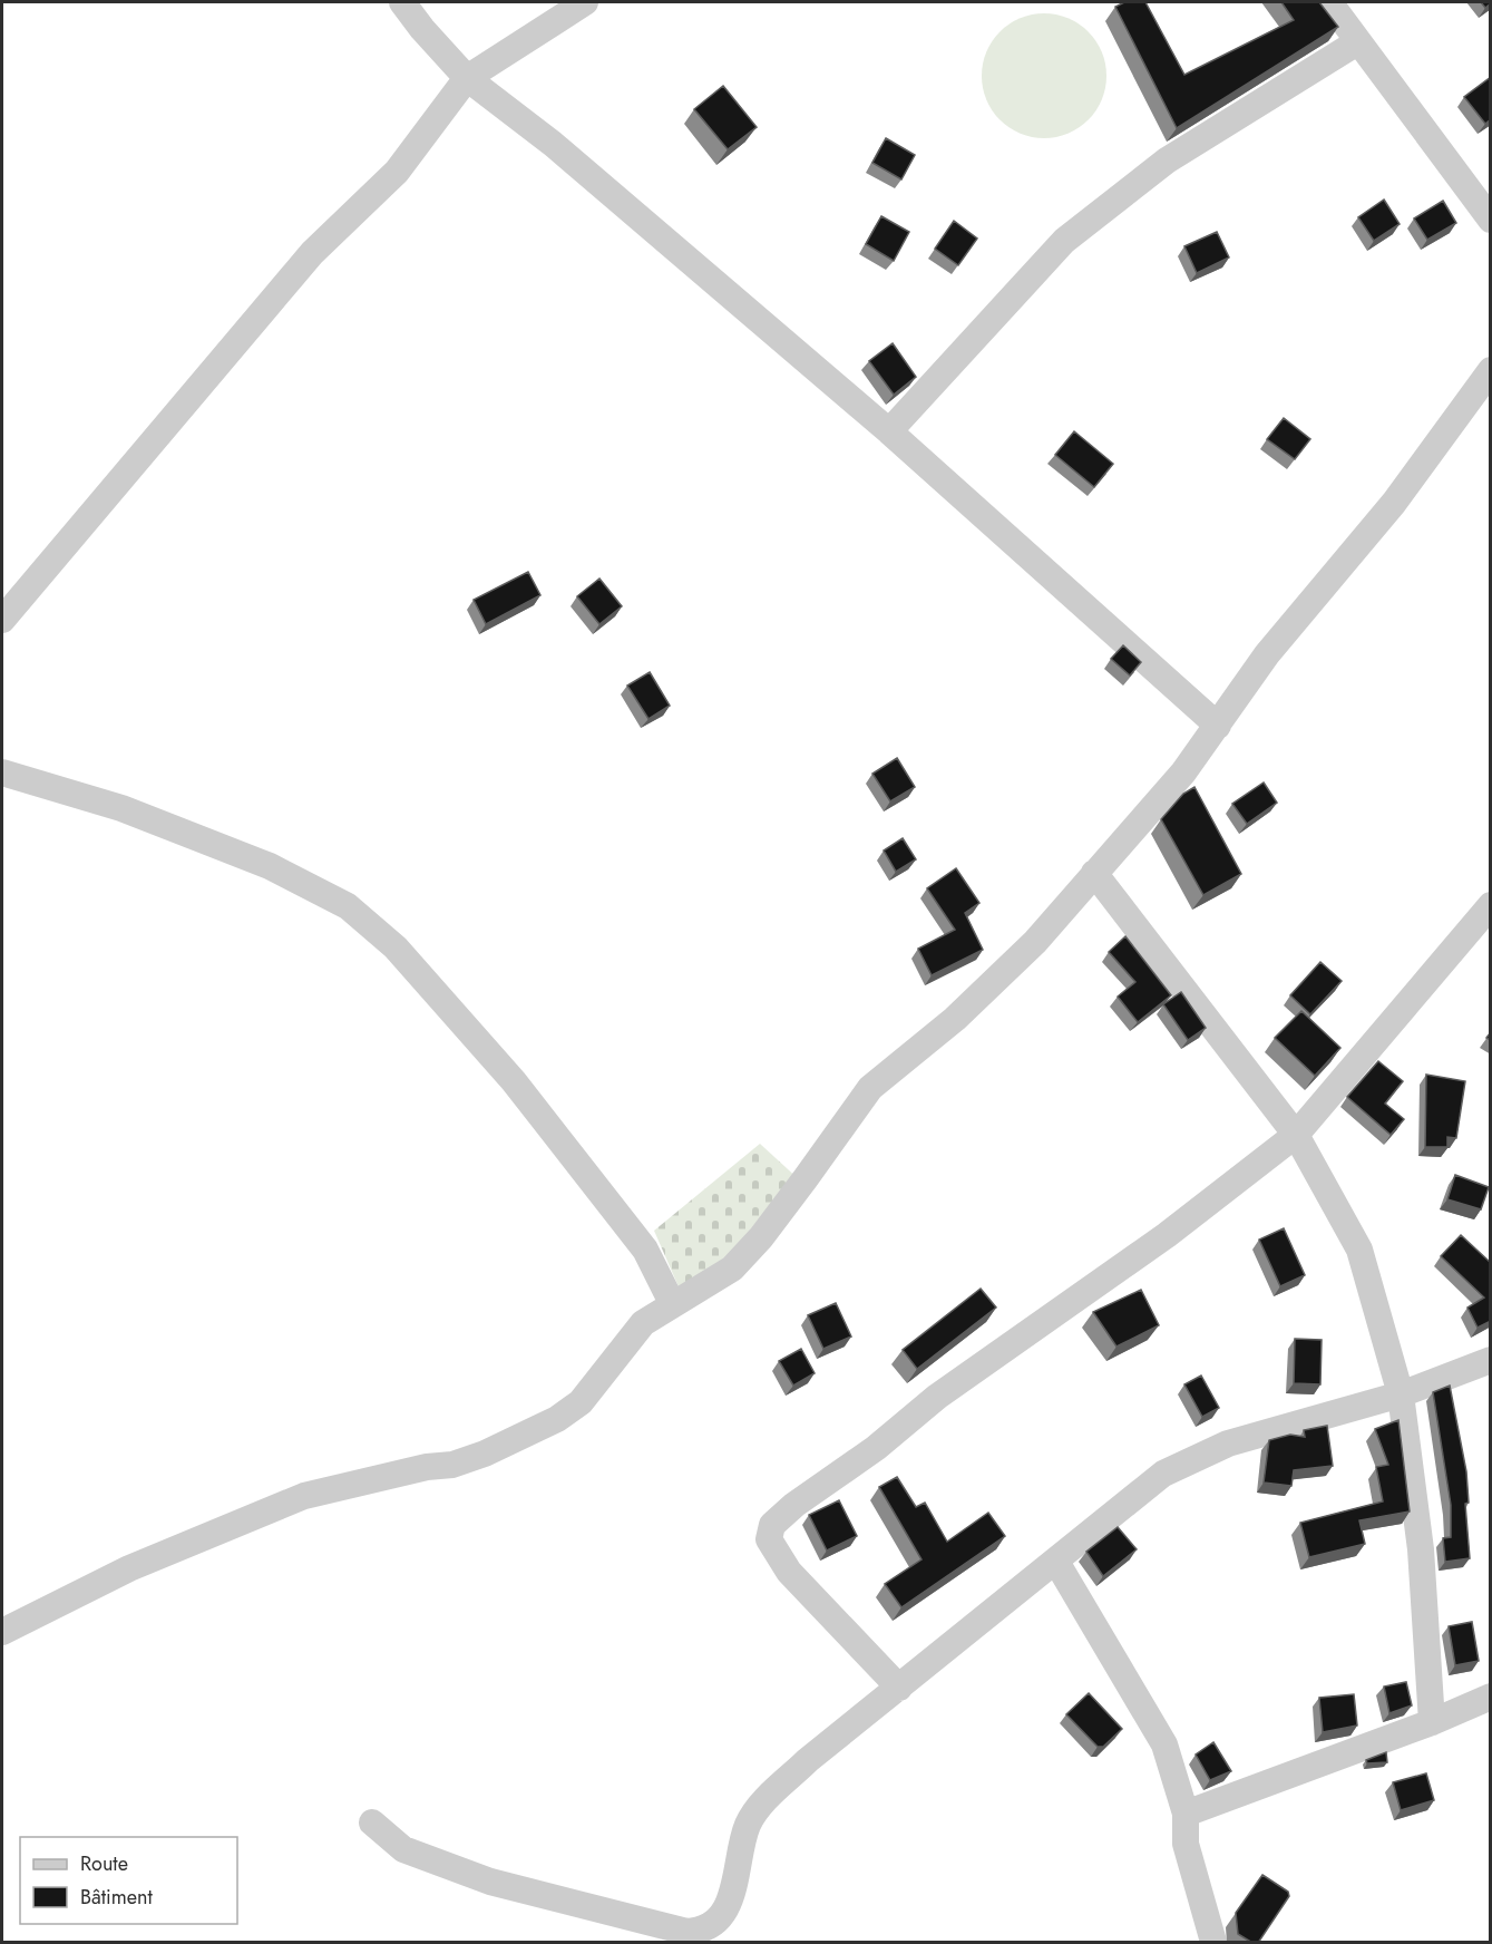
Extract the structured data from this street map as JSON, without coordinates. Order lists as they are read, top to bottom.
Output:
{
  "legend": ["Route", "Bâtiment"]
}
